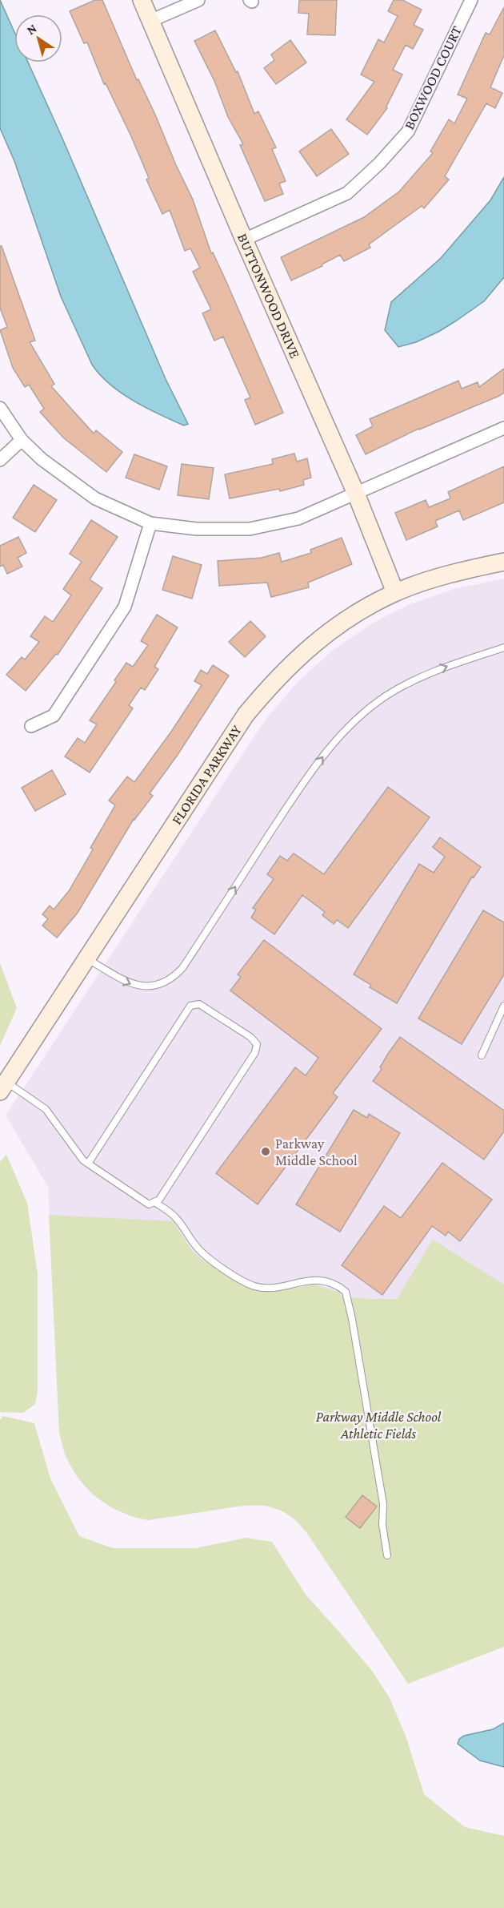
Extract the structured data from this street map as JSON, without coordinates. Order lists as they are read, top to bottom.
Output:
{
  "streets": {
    "street": ["BOXWOOD COURT", "BUTTONWOOD DRIVE", "FLORIDA PARKWAY"]
  },
  "crossings": [
    ["BOXWOOD COURT", "BUTTONWOOD DRIVE"],
    ["BUTTONWOOD DRIVE", "FLORIDA PARKWAY"]
  ],
  "parks": ["Parkway Middle School Athletic Fields"],
  "places": ["Parkway Middle School"],
  "north": "top left"
}
